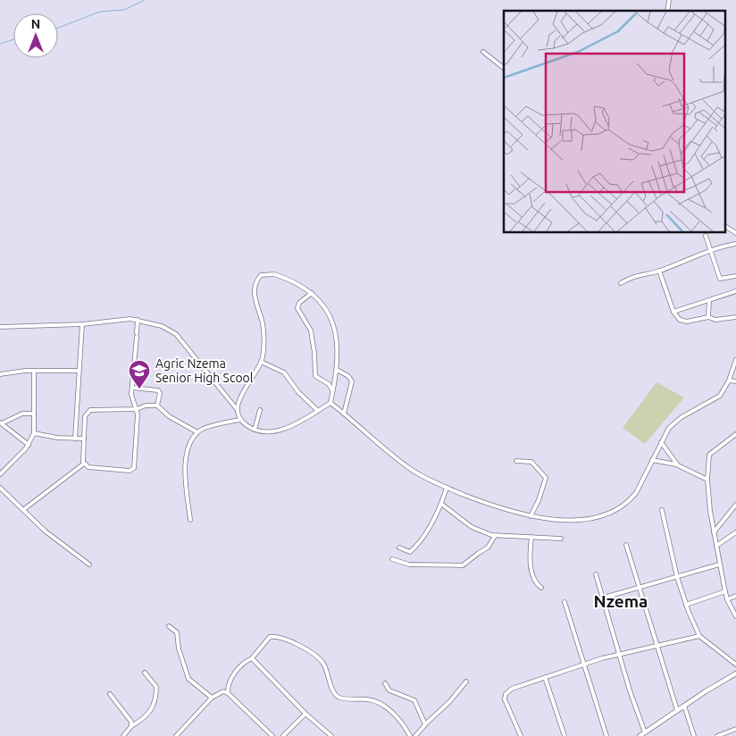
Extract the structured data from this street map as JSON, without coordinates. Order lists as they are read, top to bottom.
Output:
{
  "districts": ["Nzema"],
  "places": {
    "school or university": ["Agric Nzema Senior High Scool"]
  },
  "north": "top"
}
